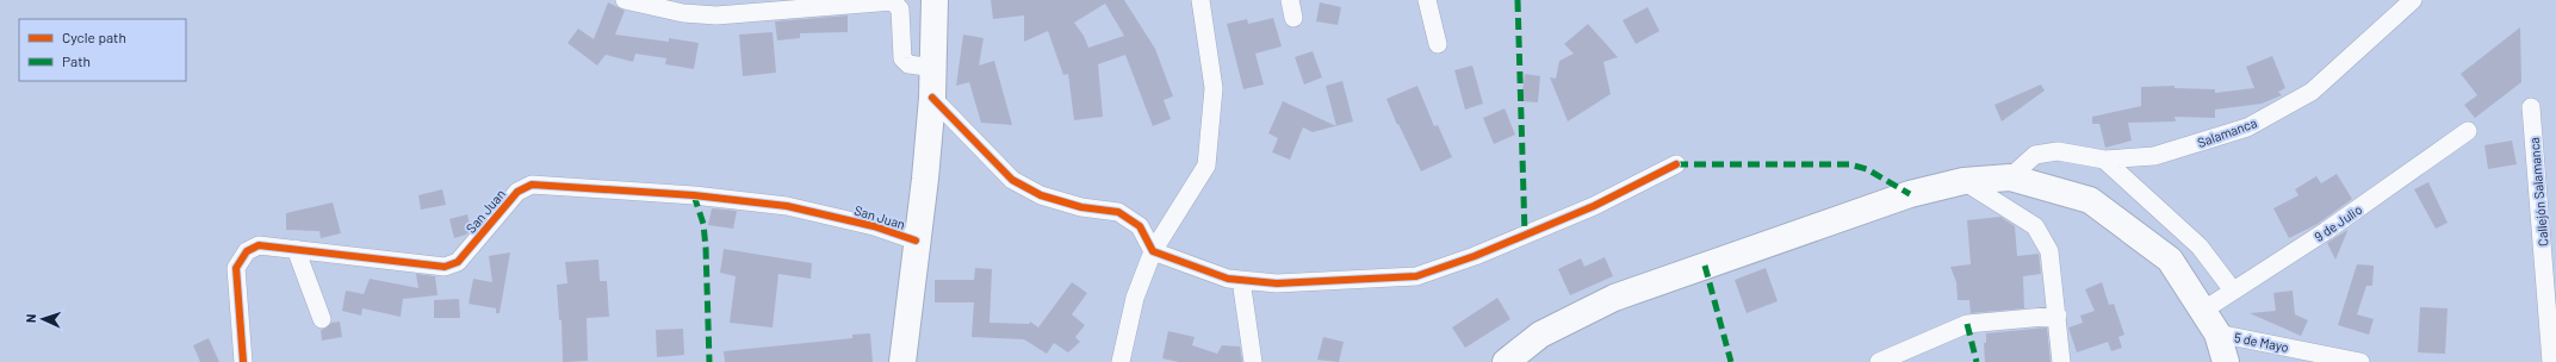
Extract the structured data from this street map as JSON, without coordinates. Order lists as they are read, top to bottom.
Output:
{
  "streets": {
    "street": [
      "Salamanca",
      "Callejón Salamanca",
      "San Juan",
      "9 de Julio",
      "5 de Mayo"
    ]
  },
  "legend": ["Cycle path", "Path"],
  "north": "left"
}
